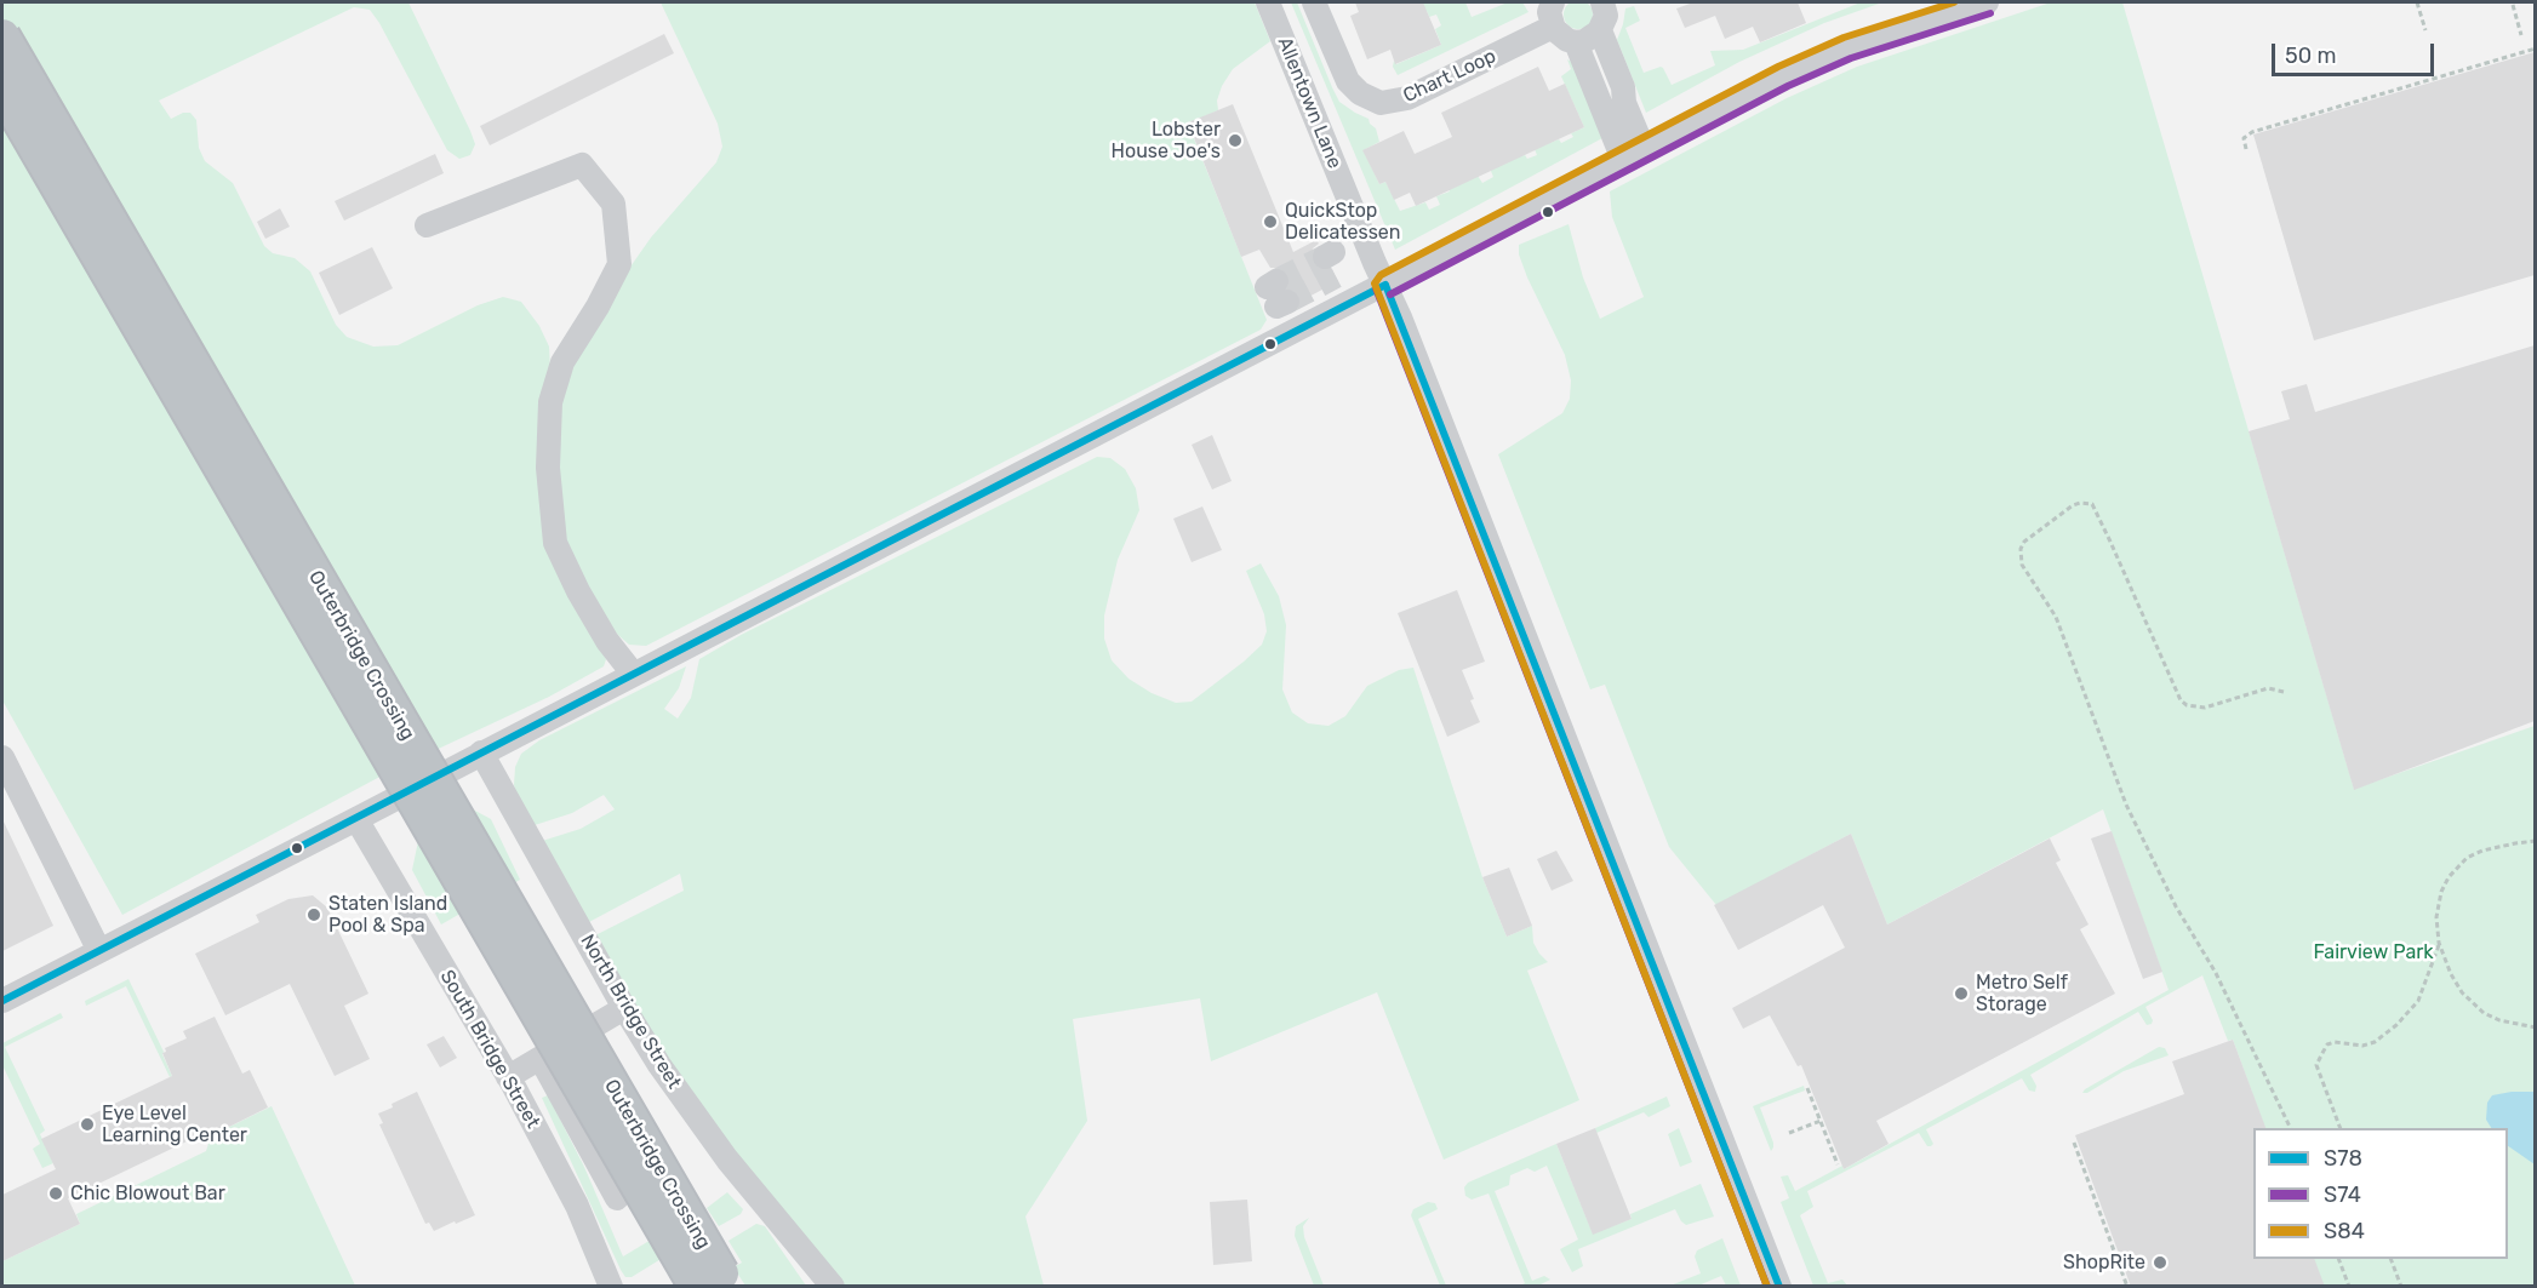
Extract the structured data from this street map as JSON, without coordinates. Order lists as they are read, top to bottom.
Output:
{
  "streets": {
    "highway": ["Outerbridge Crossing"],
    "street": [
      "Chart Loop",
      "Allentown Lane",
      "North Bridge Street",
      "South Bridge Street"
    ]
  },
  "parks": ["Fairview Park"],
  "places": [
    "Lobster House Joe's",
    "QuickStop Delicatessen",
    "Staten Island Pool & Spa",
    "Metro Self Storage",
    "Eye Level Learning Center",
    "Chic Blowout Bar",
    "ShopRite"
  ],
  "lines": ["transit line S84", "transit line S74", "transit line S78"],
  "legend": ["S78", "S74", "S84"],
  "scale_bar": "50 m"
}
